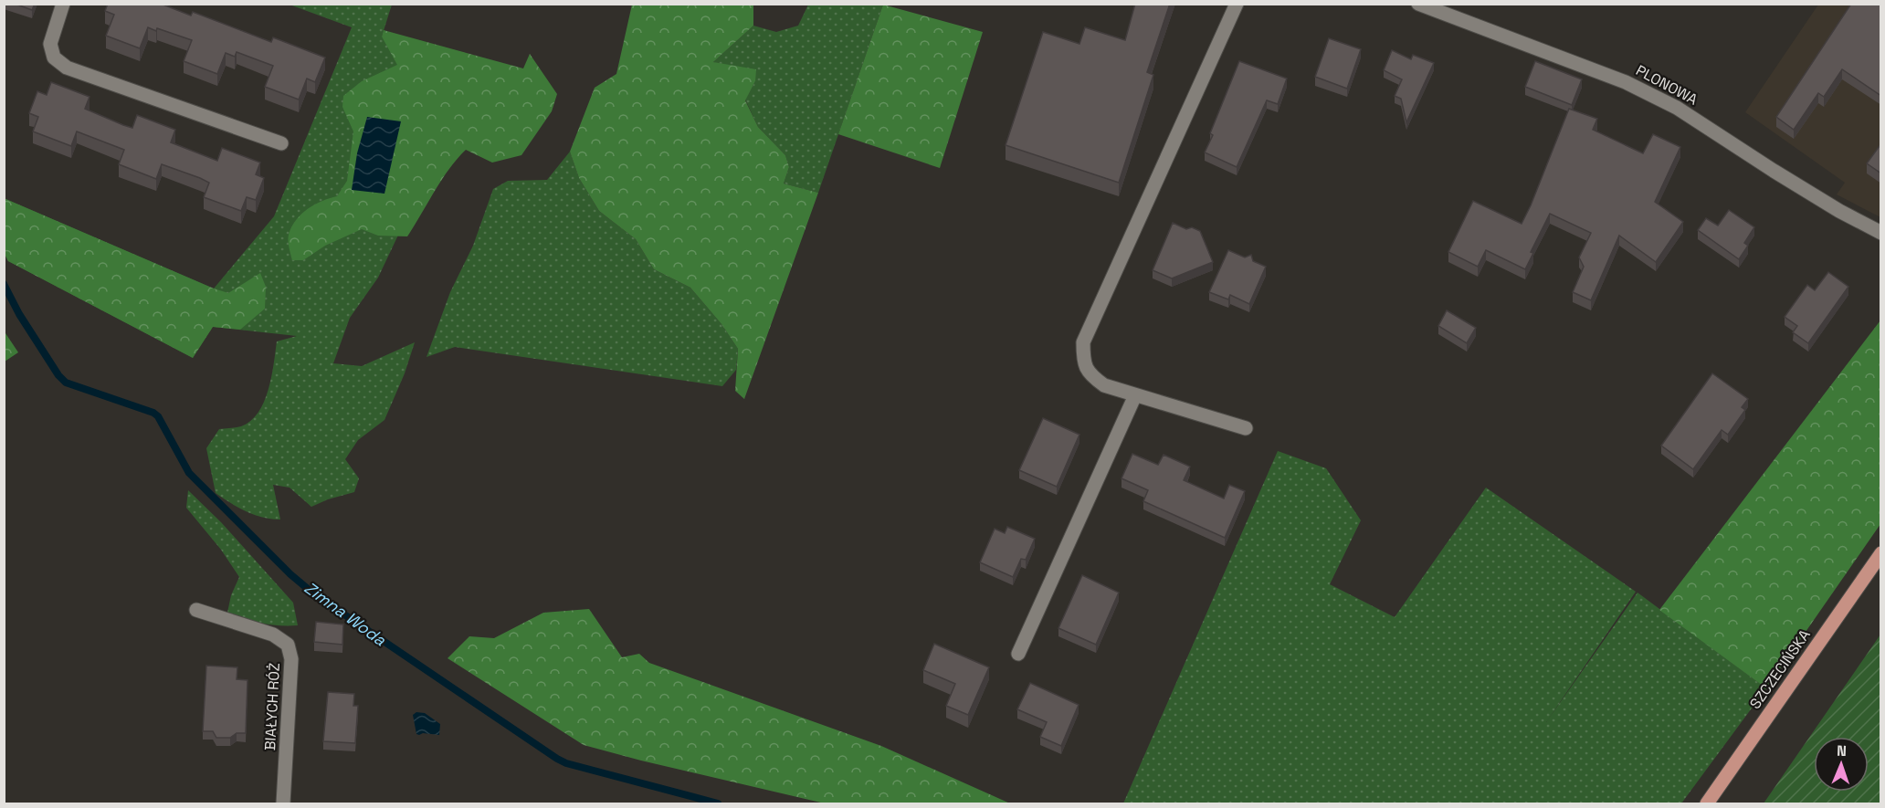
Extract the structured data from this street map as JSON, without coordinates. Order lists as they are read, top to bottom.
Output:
{
  "streets": {
    "main road": ["SZCZECIŃSKA"],
    "street": ["PLONOWA", "BIAŁYCH RÓŻ"]
  },
  "water": ["Zimna Woda"],
  "north": "top"
}
